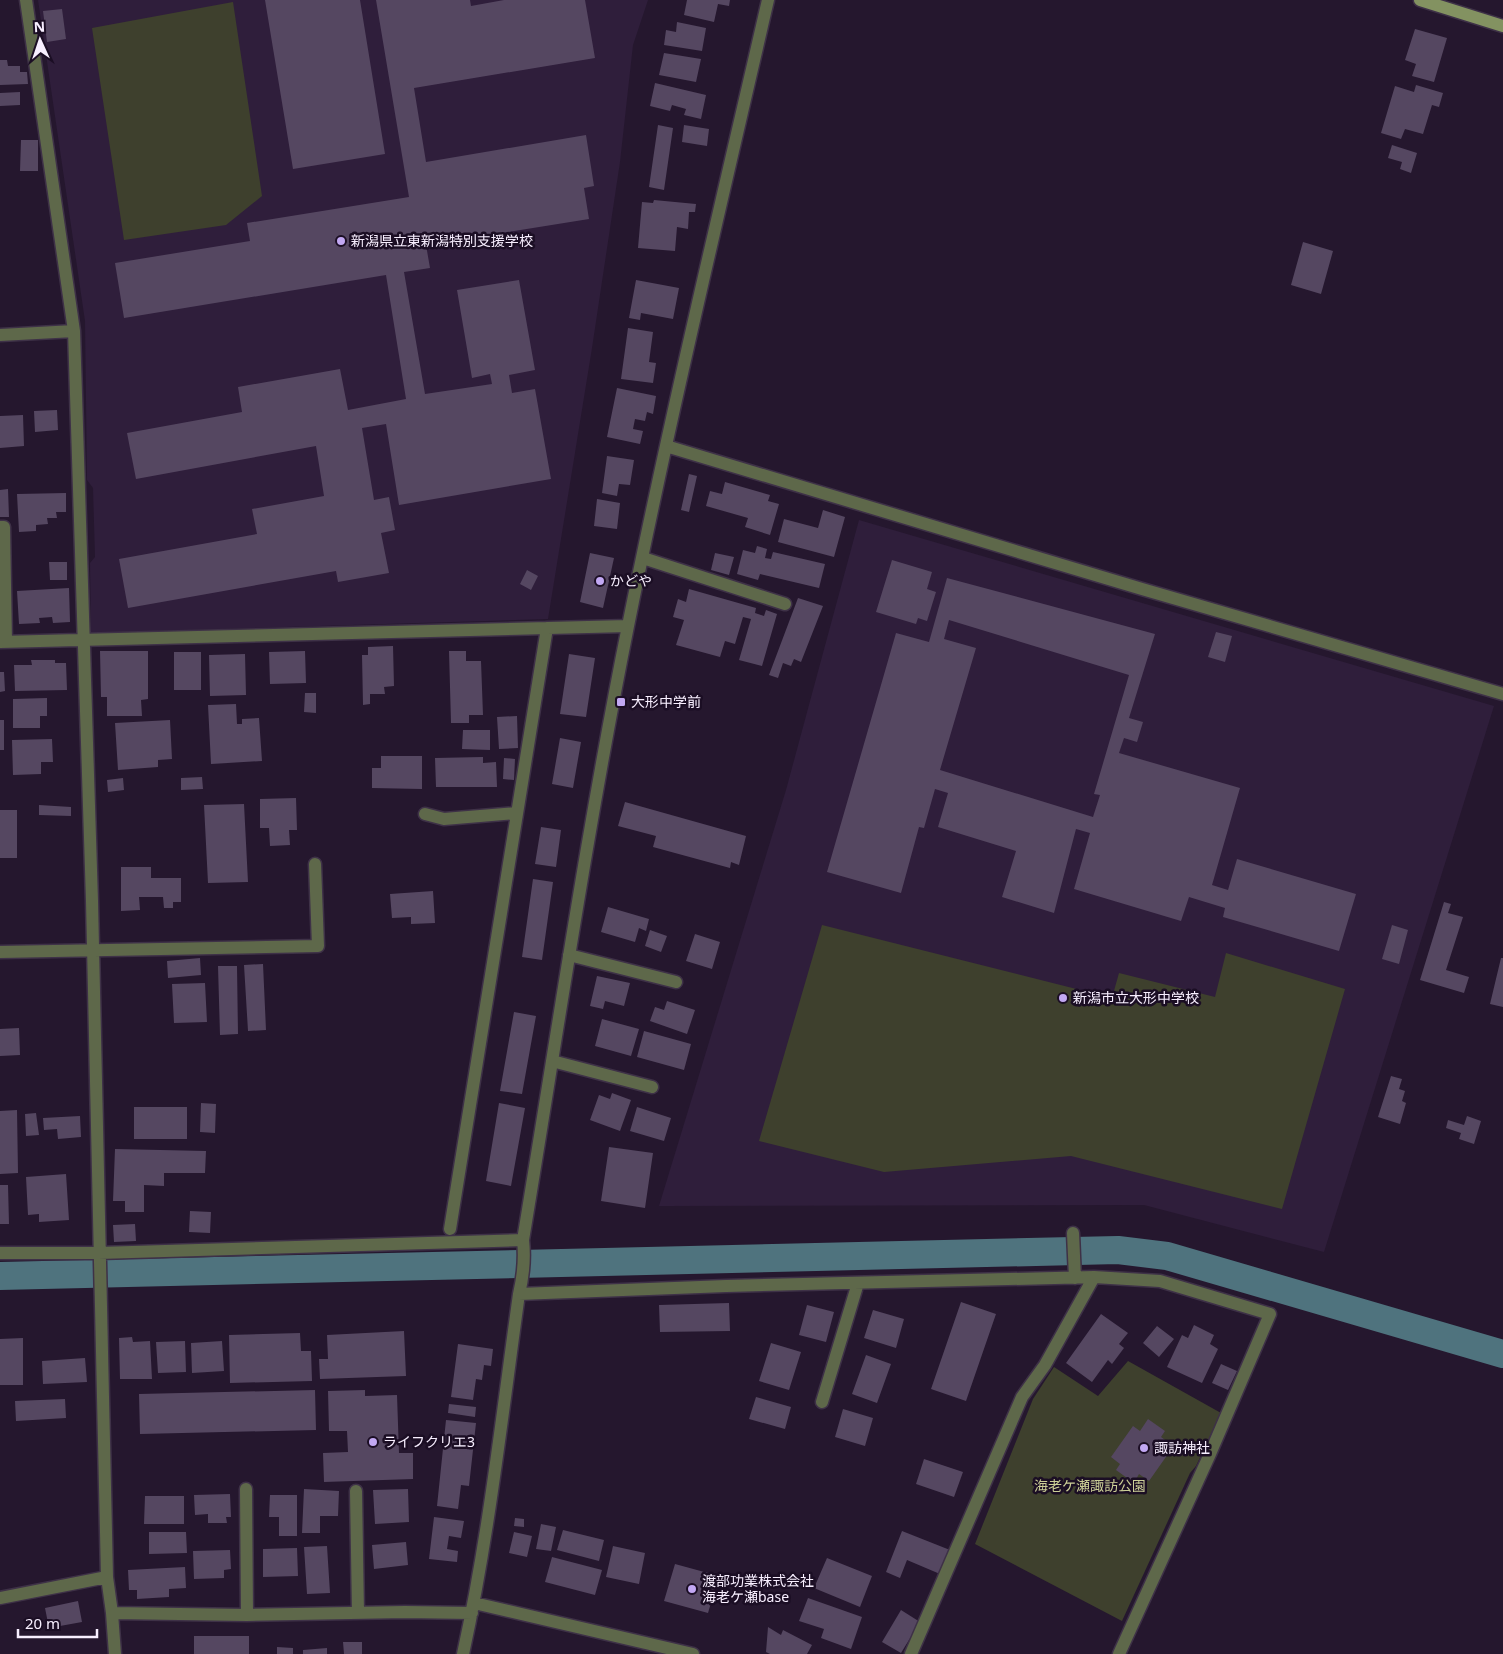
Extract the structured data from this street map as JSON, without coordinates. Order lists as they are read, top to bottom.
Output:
{
  "parks": ["海老ケ瀬諏訪公園"],
  "places": {
    "other": [
      "新潟県立東新潟特別支援学校",
      "かどや",
      "新潟市立大形中学校",
      "ライフクリエ3",
      "諏訪神社",
      "渡部功業株式会社 海老ケ瀬base"
    ],
    "transit": ["大形中学前"]
  },
  "scale_bar": "20 m",
  "north": "top"
}
